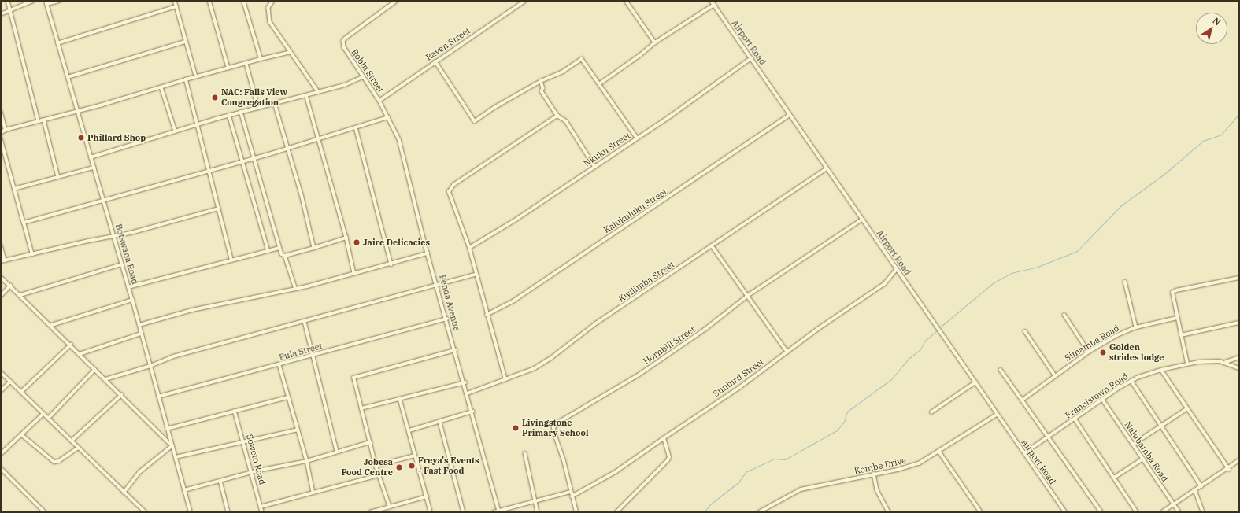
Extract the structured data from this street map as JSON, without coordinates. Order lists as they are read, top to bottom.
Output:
{
  "streets": {
    "street": [
      "Airport Road",
      "Raven Street",
      "Robin Street",
      "Nkuku Street",
      "Kalukuluku Street",
      "Botswana Road",
      "Kwilimba Street",
      "Penda Avenue",
      "Simamba Road",
      "Hornbill Street",
      "Pula Street",
      "Sunbird Street",
      "Francistown Road",
      "Nalubamba Road",
      "Soweto Road",
      "Kombe Drive"
    ]
  },
  "crossings": [
    ["Airport Road", "Nkuku Street"],
    ["Airport Road", "Kalukuluku Street"],
    ["Airport Road", "Kwilimba Street"],
    ["Airport Road", "Hornbill Street"],
    ["Airport Road", "Sunbird Street"],
    ["Airport Road", "Francistown Road"],
    ["Airport Road", "Kombe Drive"],
    ["Raven Street", "Robin Street"],
    ["Raven Street", "Penda Avenue"],
    ["Robin Street", "Penda Avenue"],
    ["Botswana Road", "Pula Street"],
    ["Kwilimba Street", "Penda Avenue"],
    ["Penda Avenue", "Pula Street"],
    ["Hornbill Street", "Sunbird Street"],
    ["Francistown Road", "Nalubamba Road"]
  ],
  "places": [
    "NAC: Falls View Congregation",
    "Phillard Shop",
    "Jaire Delicacies",
    "Golden strides lodge",
    "Livingstone Primary School",
    "Freya's Events - Fast Food",
    "Jobesa Food Centre"
  ],
  "north": "top right"
}
